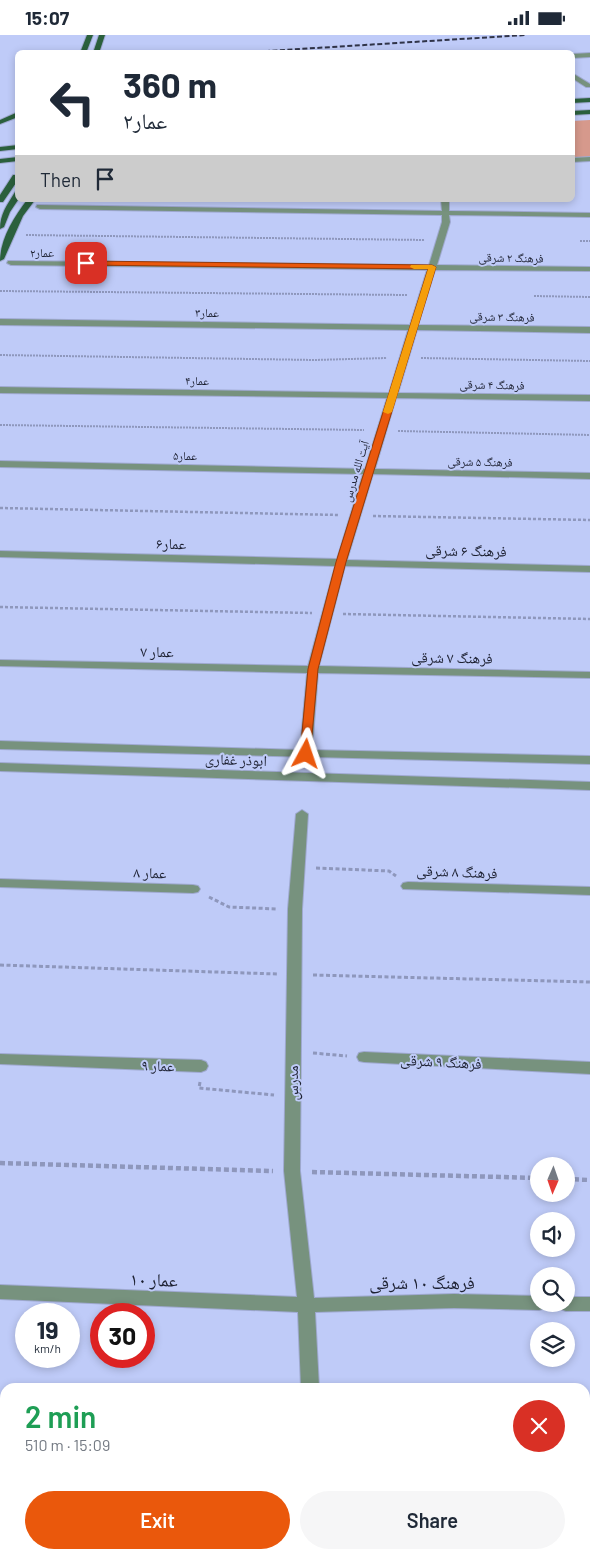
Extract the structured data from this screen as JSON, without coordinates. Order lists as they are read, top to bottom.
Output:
{
  "streets": {
    "street": [
      "عمار۲",
      "فرهنگ ۲ شرقی",
      "عمار۳",
      "فرهنگ ۳ شرقی",
      "عمار۴",
      "فرهنگ ۴ شرقی",
      "عمار۵",
      "فرهنگ ۵ شرقی",
      "آیت الله مدرس",
      "عمار۶",
      "فرهنگ ۶ شرقی",
      "عمار ۷",
      "فرهنگ ۷ شرقی",
      "ابوذر غفاری",
      "فرهنگ ۸ شرقی",
      "عمار ۸",
      "فرهنگ ۹ شرقی",
      "عمار ۹",
      "مدرس",
      "عمار ۱۰",
      "فرهنگ ۱۰ شرقی"
    ]
  },
  "crossings": [
    ["عمار۲", "فرهنگ ۲ شرقی"],
    ["عمار۲", "آیت الله مدرس"],
    ["فرهنگ ۲ شرقی", "آیت الله مدرس"],
    ["عمار۳", "فرهنگ ۳ شرقی"],
    ["عمار۳", "آیت الله مدرس"],
    ["فرهنگ ۳ شرقی", "آیت الله مدرس"],
    ["عمار۴", "فرهنگ ۴ شرقی"],
    ["عمار۴", "آیت الله مدرس"],
    ["فرهنگ ۴ شرقی", "آیت الله مدرس"],
    ["عمار۵", "فرهنگ ۵ شرقی"],
    ["عمار۵", "آیت الله مدرس"],
    ["فرهنگ ۵ شرقی", "آیت الله مدرس"],
    ["آیت الله مدرس", "عمار۶"],
    ["آیت الله مدرس", "فرهنگ ۶ شرقی"],
    ["آیت الله مدرس", "عمار ۷"],
    ["آیت الله مدرس", "فرهنگ ۷ شرقی"],
    ["آیت الله مدرس", "ابوذر غفاری"],
    ["عمار۶", "فرهنگ ۶ شرقی"],
    ["عمار ۷", "فرهنگ ۷ شرقی"],
    ["فرهنگ ۸ شرقی", "مدرس"],
    ["مدرس", "عمار ۱۰"],
    ["مدرس", "فرهنگ ۱۰ شرقی"],
    ["عمار ۱۰", "فرهنگ ۱۰ شرقی"]
  ],
  "north": "bottom",
  "page": {
    "status": "15:07",
    "turn": ["360 m", "عمار۲"],
    "then": "Then",
    "speed": "19 km/h",
    "limit": "30",
    "heading": ["2 min", "510 m · 15:09"],
    "buttons": ["Exit", "Share"]
  }
}
